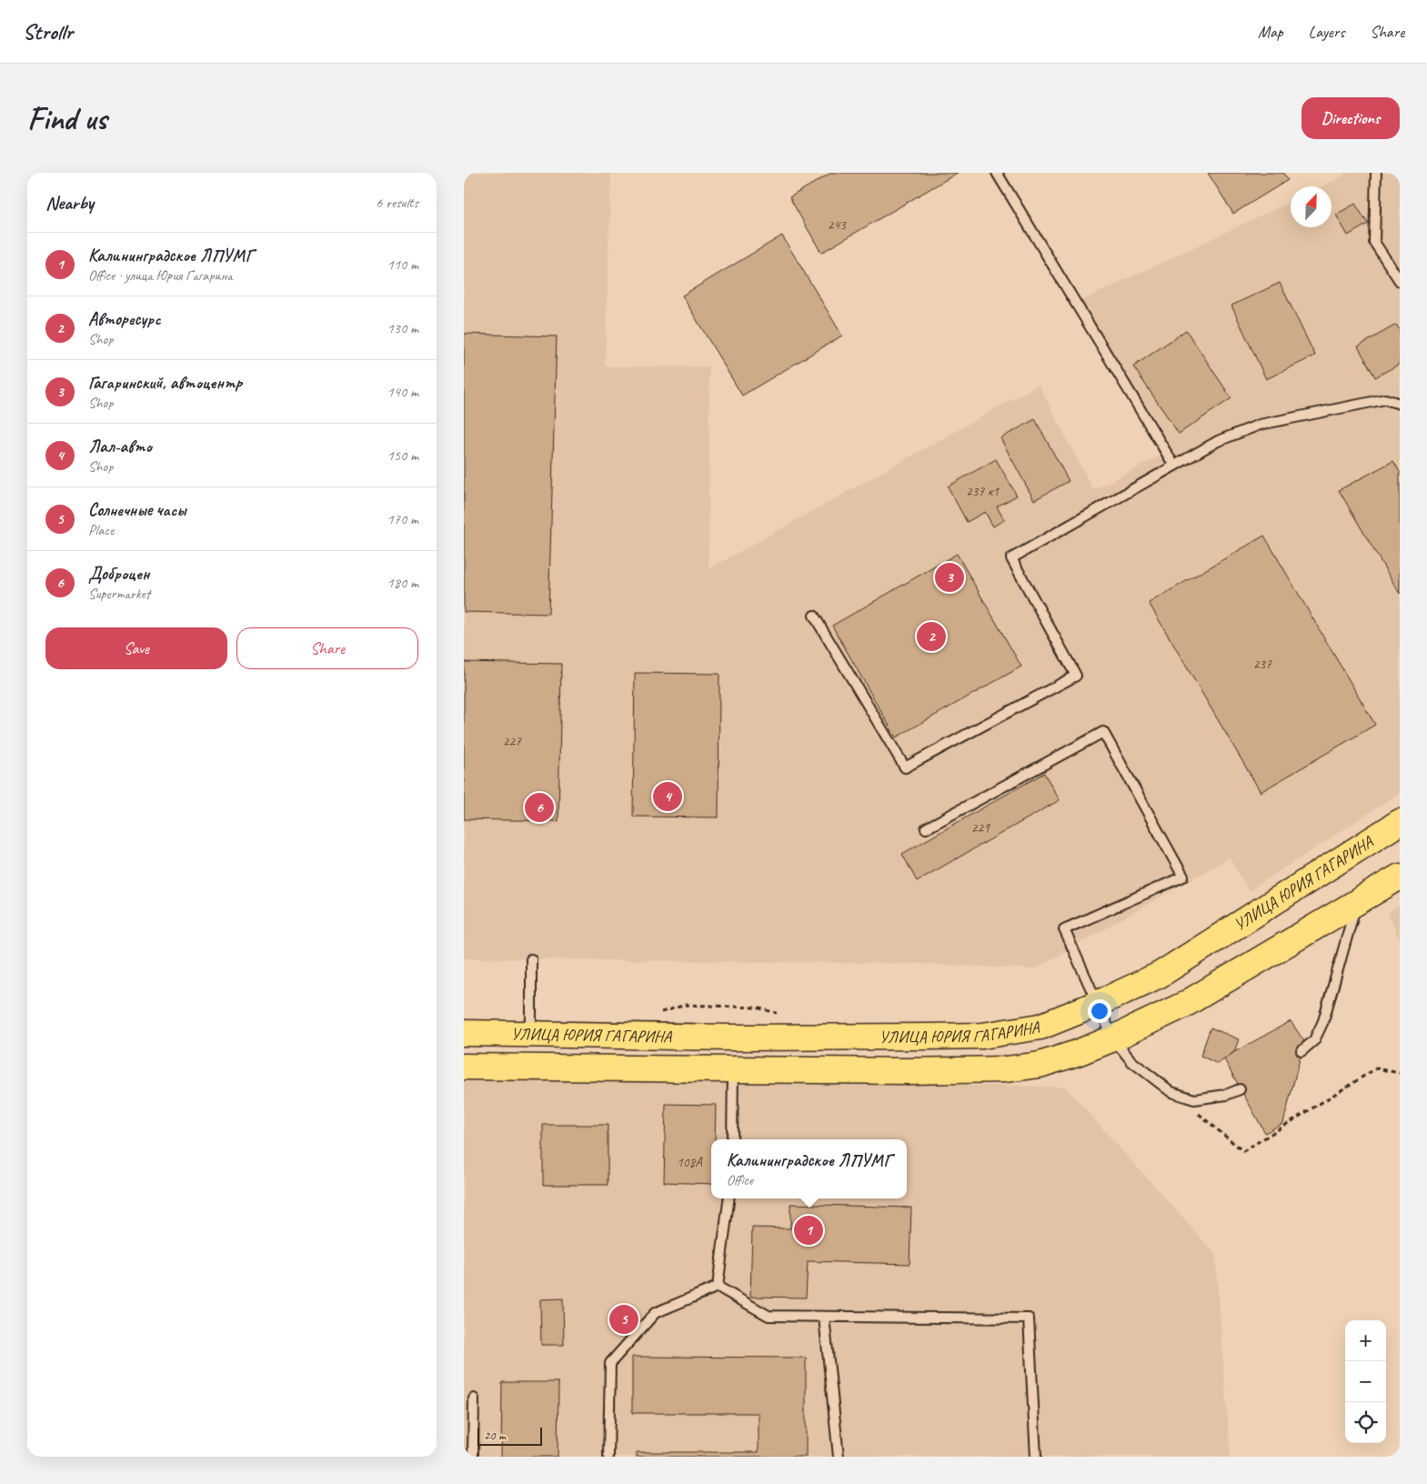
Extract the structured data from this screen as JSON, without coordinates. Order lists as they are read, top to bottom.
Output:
{
  "streets": {
    "main road": ["УЛИЦА ЮРИЯ ГАГАРИНА"]
  },
  "house_numbers": [
    "243",
    "237 к1",
    "237",
    "227",
    "229",
    "108А"
  ],
  "scale_bar": "20 m",
  "north": "top right",
  "page": {
    "header": "Strollr",
    "nav": ["Map", "Layers", "Share"],
    "buttons": [
      "Directions",
      ["Save", "Share"]
    ],
    "title": "Find us",
    "heading": ["Nearby", "6 results"],
    "list": [
      {
        "mark": "1",
        "name": "Калининградское ЛПУМГ",
        "note": "Office · улица Юрия Гагарина",
        "value": "110 m"
      },
      {
        "mark": "2",
        "name": "Авторесурс",
        "note": "Shop",
        "value": "130 m"
      },
      {
        "mark": "3",
        "name": "Гагаринский, автоцентр",
        "note": "Shop",
        "value": "140 m"
      },
      {
        "mark": "4",
        "name": "Лал-авто",
        "note": "Shop",
        "value": "150 m"
      },
      {
        "mark": "5",
        "name": "Солнечные часы",
        "note": "Place",
        "value": "170 m"
      },
      {
        "mark": "6",
        "name": "Доброцен",
        "note": "Supermarket",
        "value": "180 m"
      }
    ],
    "pins": [
      "3",
      "2",
      "4",
      "6",
      "1",
      "5"
    ],
    "popup": ["Калининградское ЛПУМГ", "Office"],
    "map_buttons": ["+", "−"],
    "scale": "20 m"
  }
}
